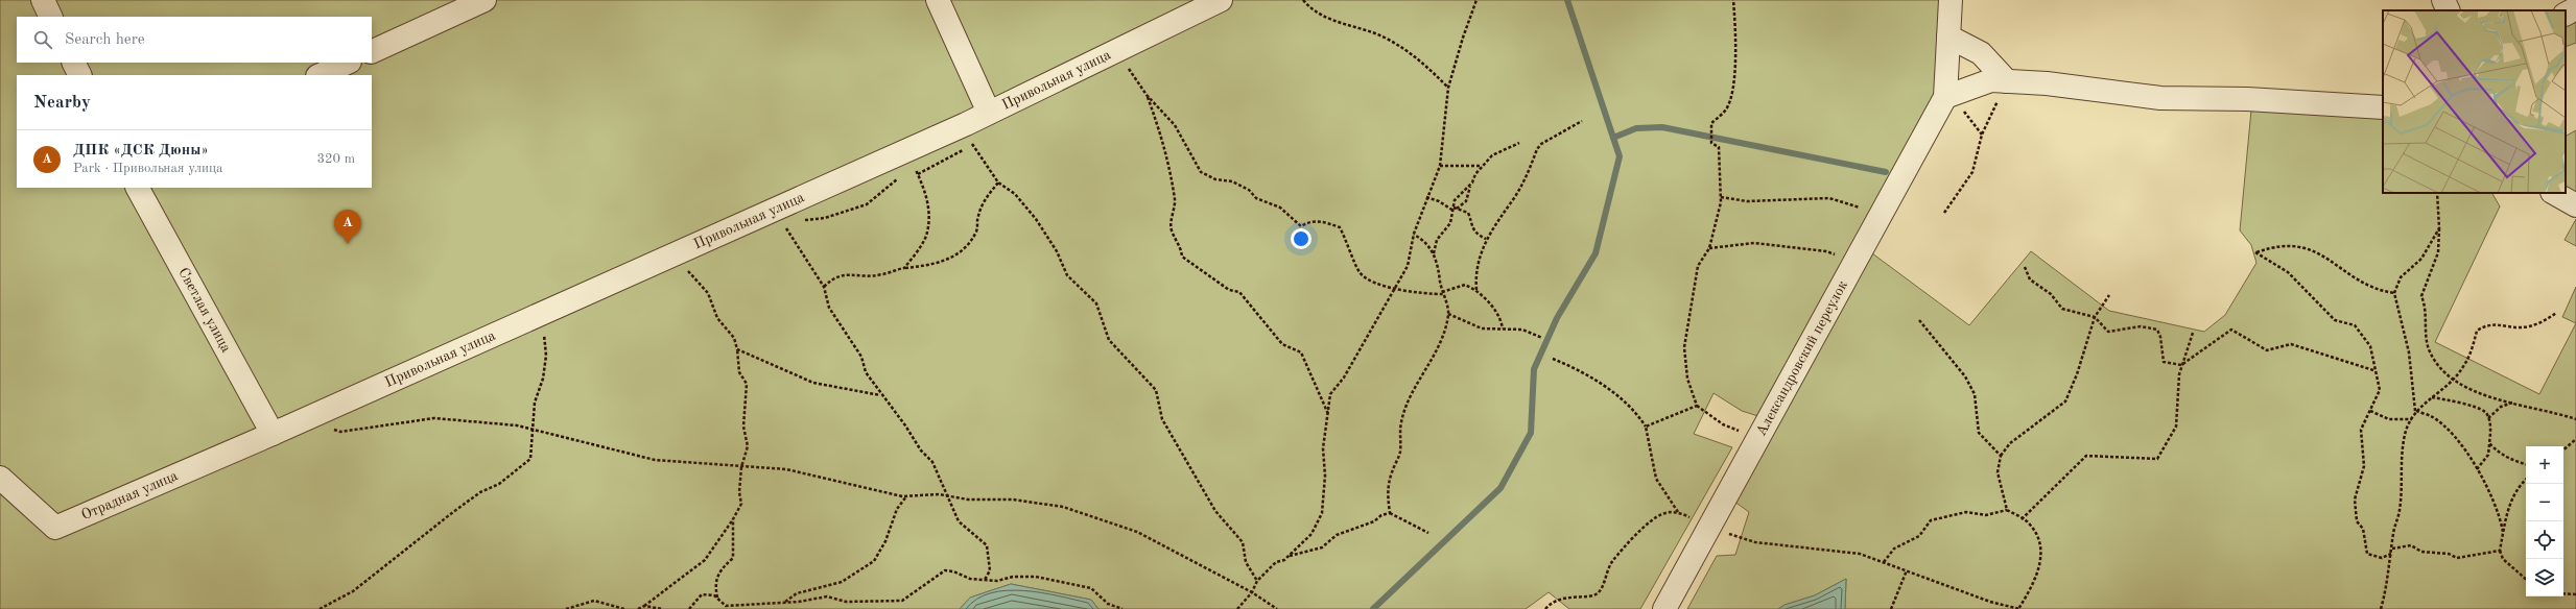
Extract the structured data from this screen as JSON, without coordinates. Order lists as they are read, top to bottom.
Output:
{
  "streets": {
    "street": [
      "Привольная улица",
      "Светлая улица",
      "Александровский переулок",
      "Отрадная улица"
    ]
  },
  "crossings": [
    ["Привольная улица", "Светлая улица"],
    ["Привольная улица", "Отрадная улица"],
    ["Светлая улица", "Отрадная улица"]
  ],
  "page": {
    "search": "Search here",
    "heading": "Nearby",
    "list": [
      {
        "mark": "A",
        "name": "ДПК «ДСК Дюны»",
        "note": "Park · Привольная улица",
        "value": "320 m"
      }
    ],
    "pins": "A",
    "map_buttons": ["+", "−"]
  }
}
